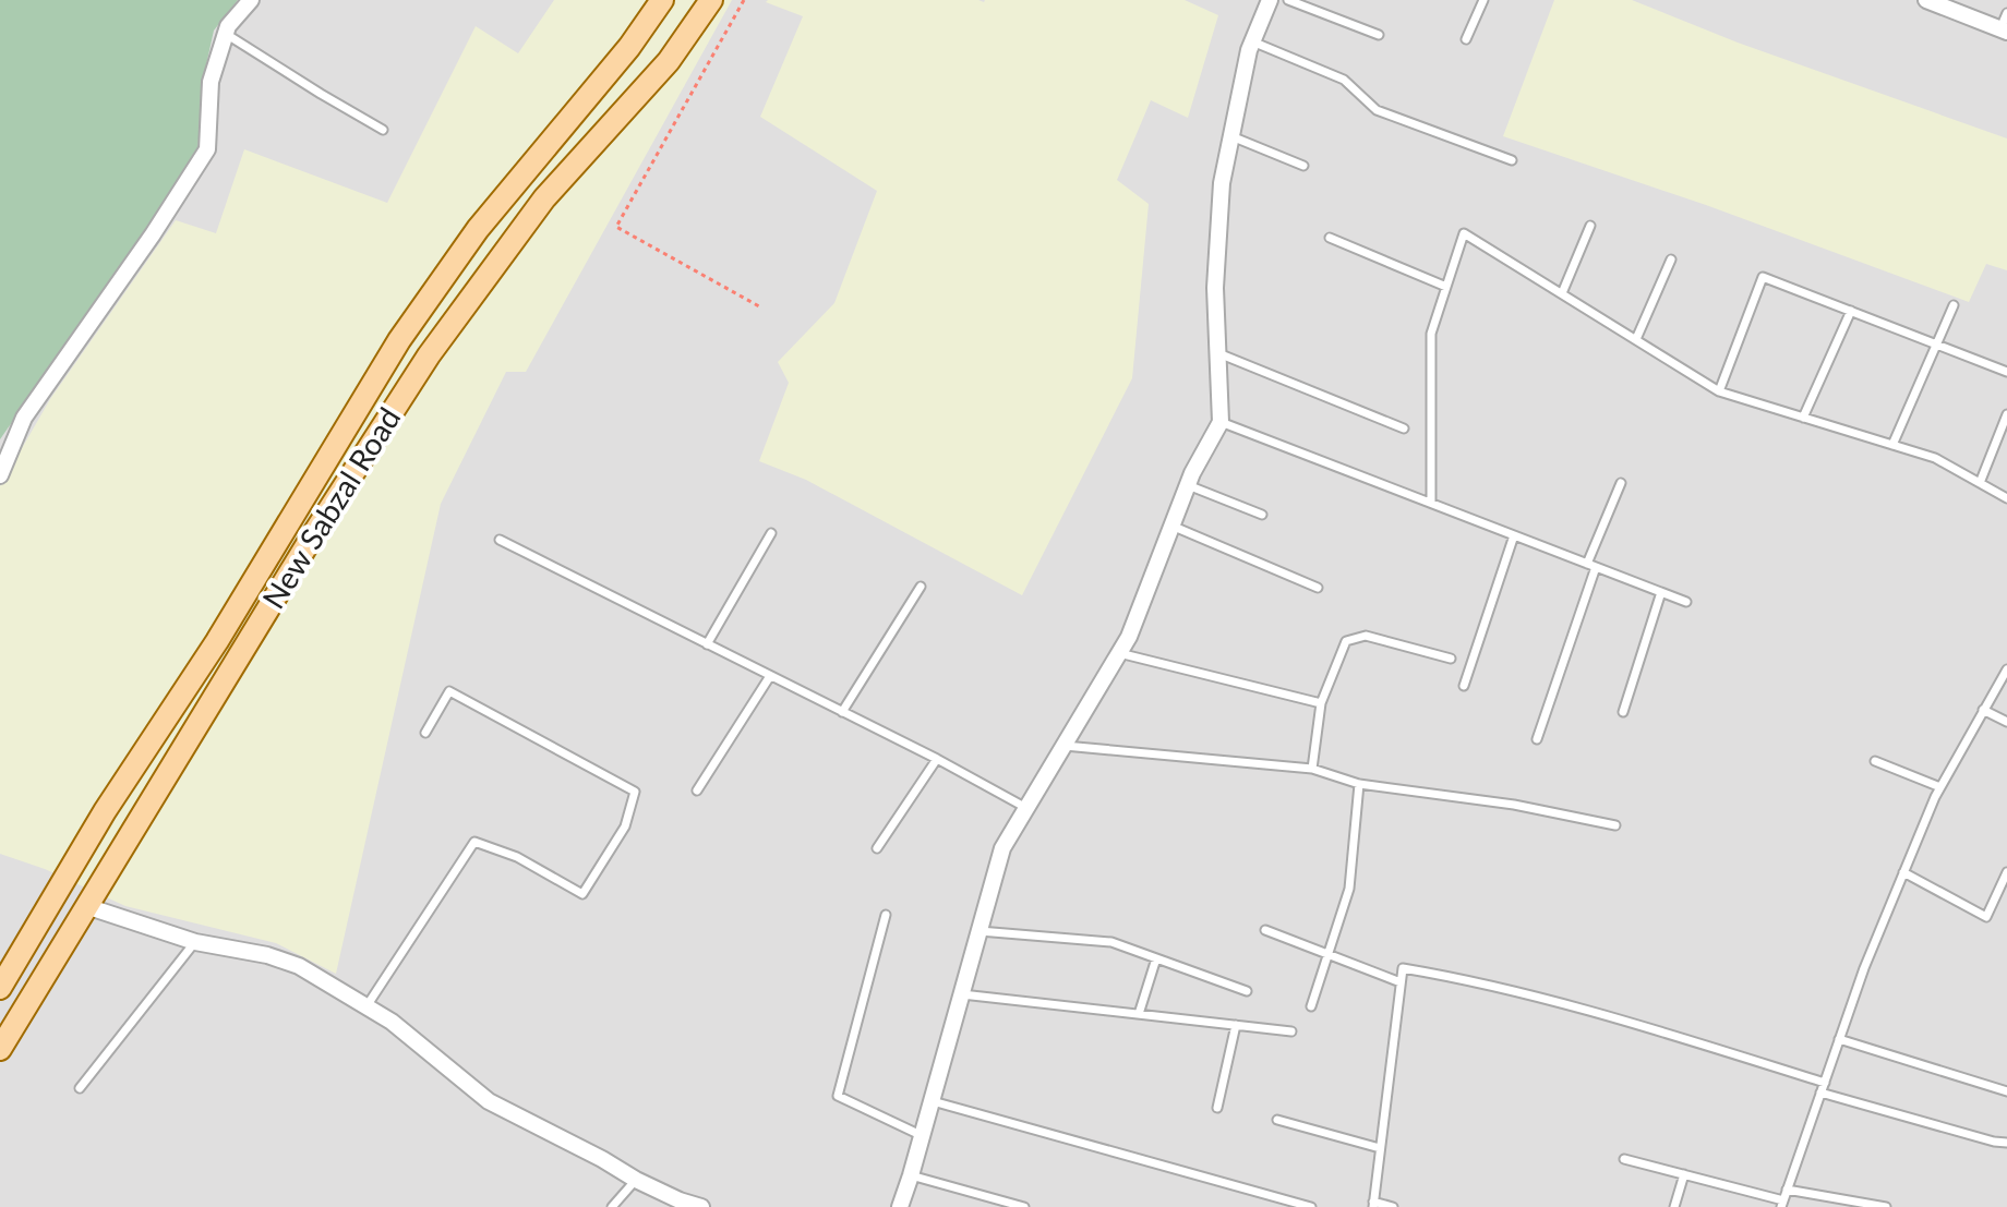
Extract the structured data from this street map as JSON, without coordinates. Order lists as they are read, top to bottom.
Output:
{
  "streets": {
    "main road": ["New Sabzal Road"]
  }
}
